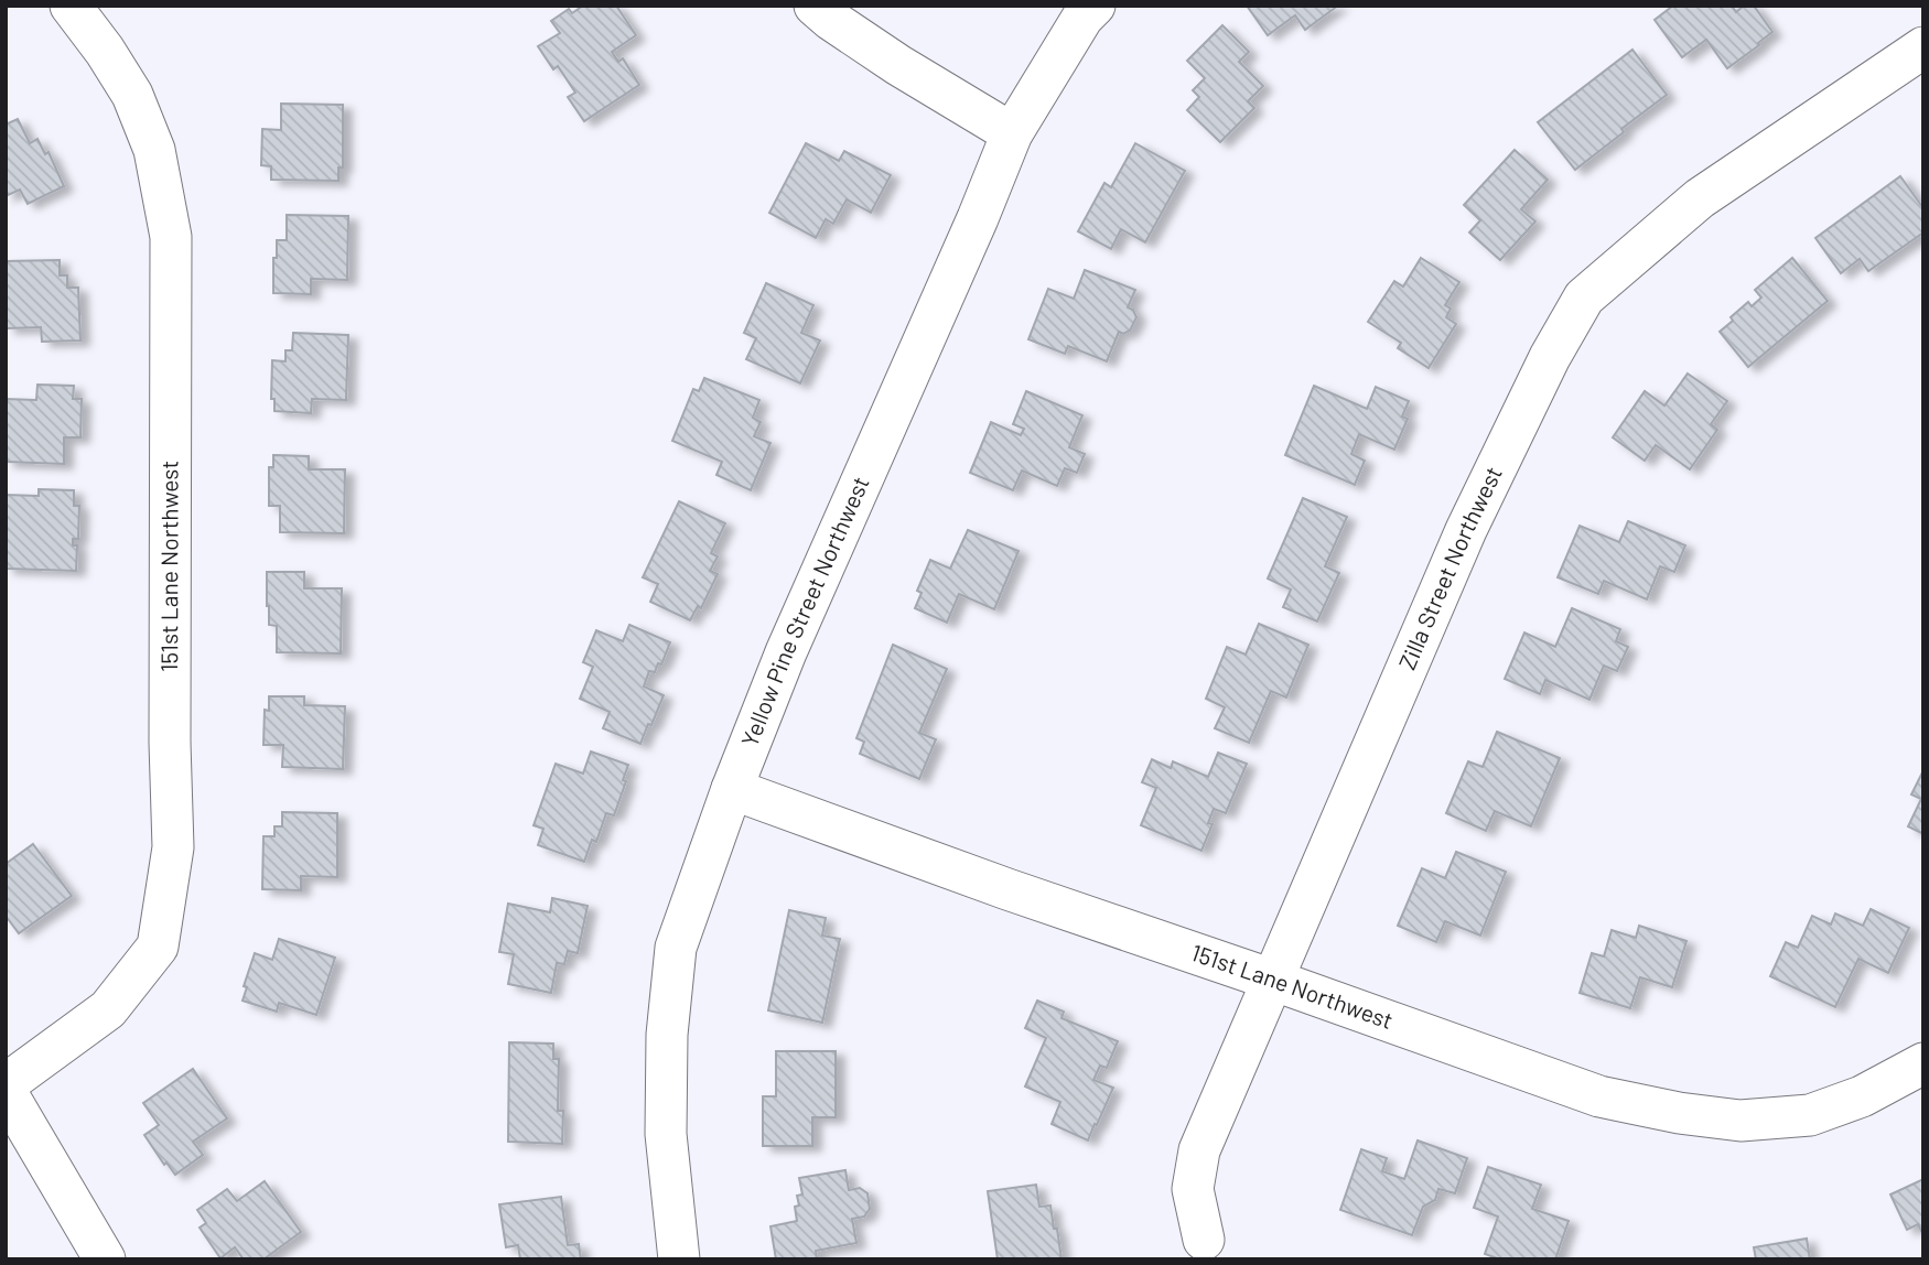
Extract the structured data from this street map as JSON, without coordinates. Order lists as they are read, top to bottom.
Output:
{
  "streets": {
    "street": ["151st Lane Northwest", "Zilla Street Northwest", "Yellow Pine Street Northwest"]
  },
  "crossings": [
    ["151st Lane Northwest", "Zilla Street Northwest"],
    ["151st Lane Northwest", "Yellow Pine Street Northwest"]
  ]
}
